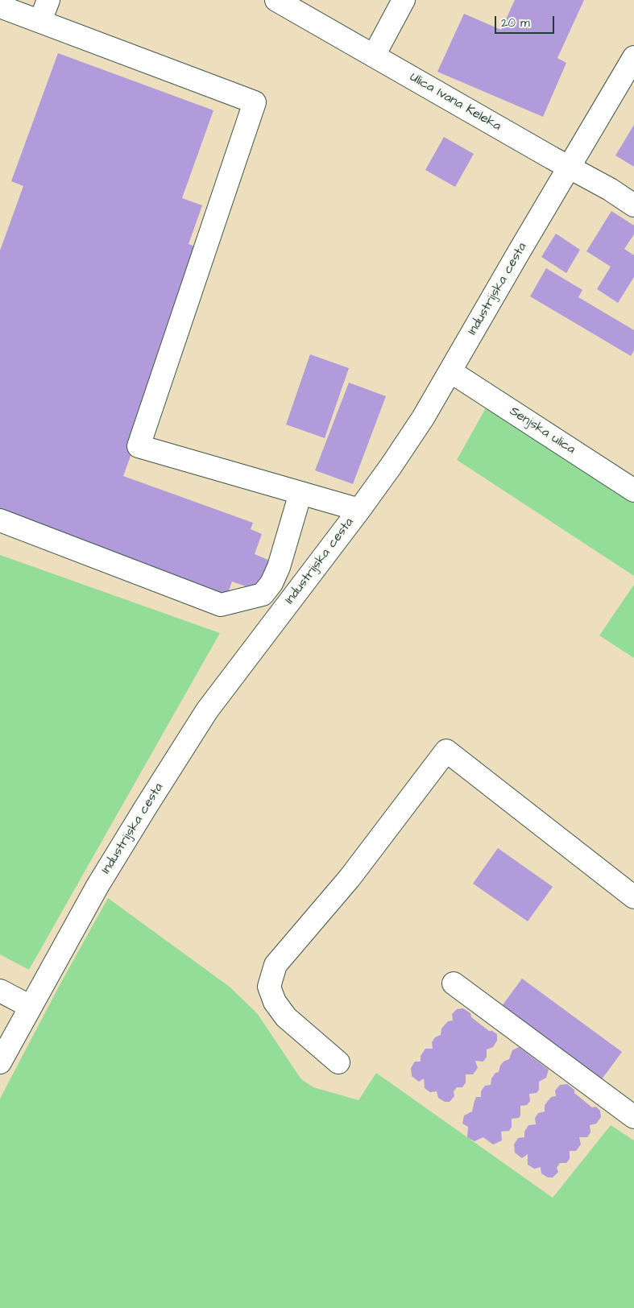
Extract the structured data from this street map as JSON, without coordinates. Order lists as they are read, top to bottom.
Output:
{
  "streets": {
    "street": ["Ulica Ivana Keleka", "Industrijska cesta", "Senjska ulica"]
  },
  "crossings": [
    ["Ulica Ivana Keleka", "Industrijska cesta"],
    ["Industrijska cesta", "Senjska ulica"]
  ],
  "scale_bar": "20 m"
}
